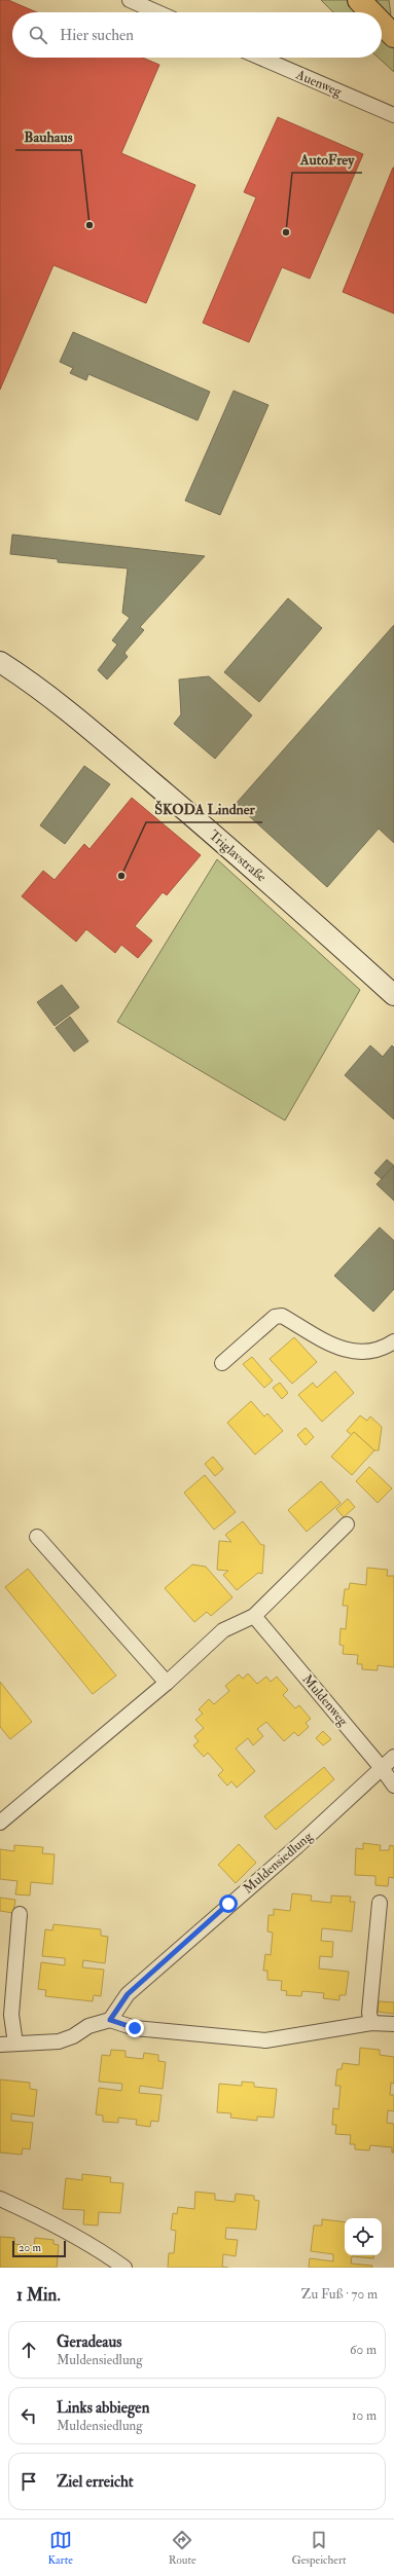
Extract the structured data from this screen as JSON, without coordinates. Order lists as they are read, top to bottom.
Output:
{
  "streets": {
    "street": [
      "Auenweg",
      "Triglavstraße",
      "Muldenweg",
      "Muldensiedlung"
    ]
  },
  "crossings": [
    ["Muldenweg", "Muldensiedlung"]
  ],
  "places": ["Bauhaus", "AutoFrey", "ŠKODA Lindner"],
  "scale_bar": "20 m",
  "page": {
    "search": "Hier suchen",
    "scale": "20 m",
    "heading": ["1 Min.", "Zu Fuß · 70 m"],
    "list": [
      ["Geradeaus", "Muldensiedlung", "60 m"],
      ["Links abbiegen", "Muldensiedlung", "10 m"],
      "Ziel erreicht"
    ],
    "nav": ["Karte", "Route", "Gespeichert"]
  }
}
